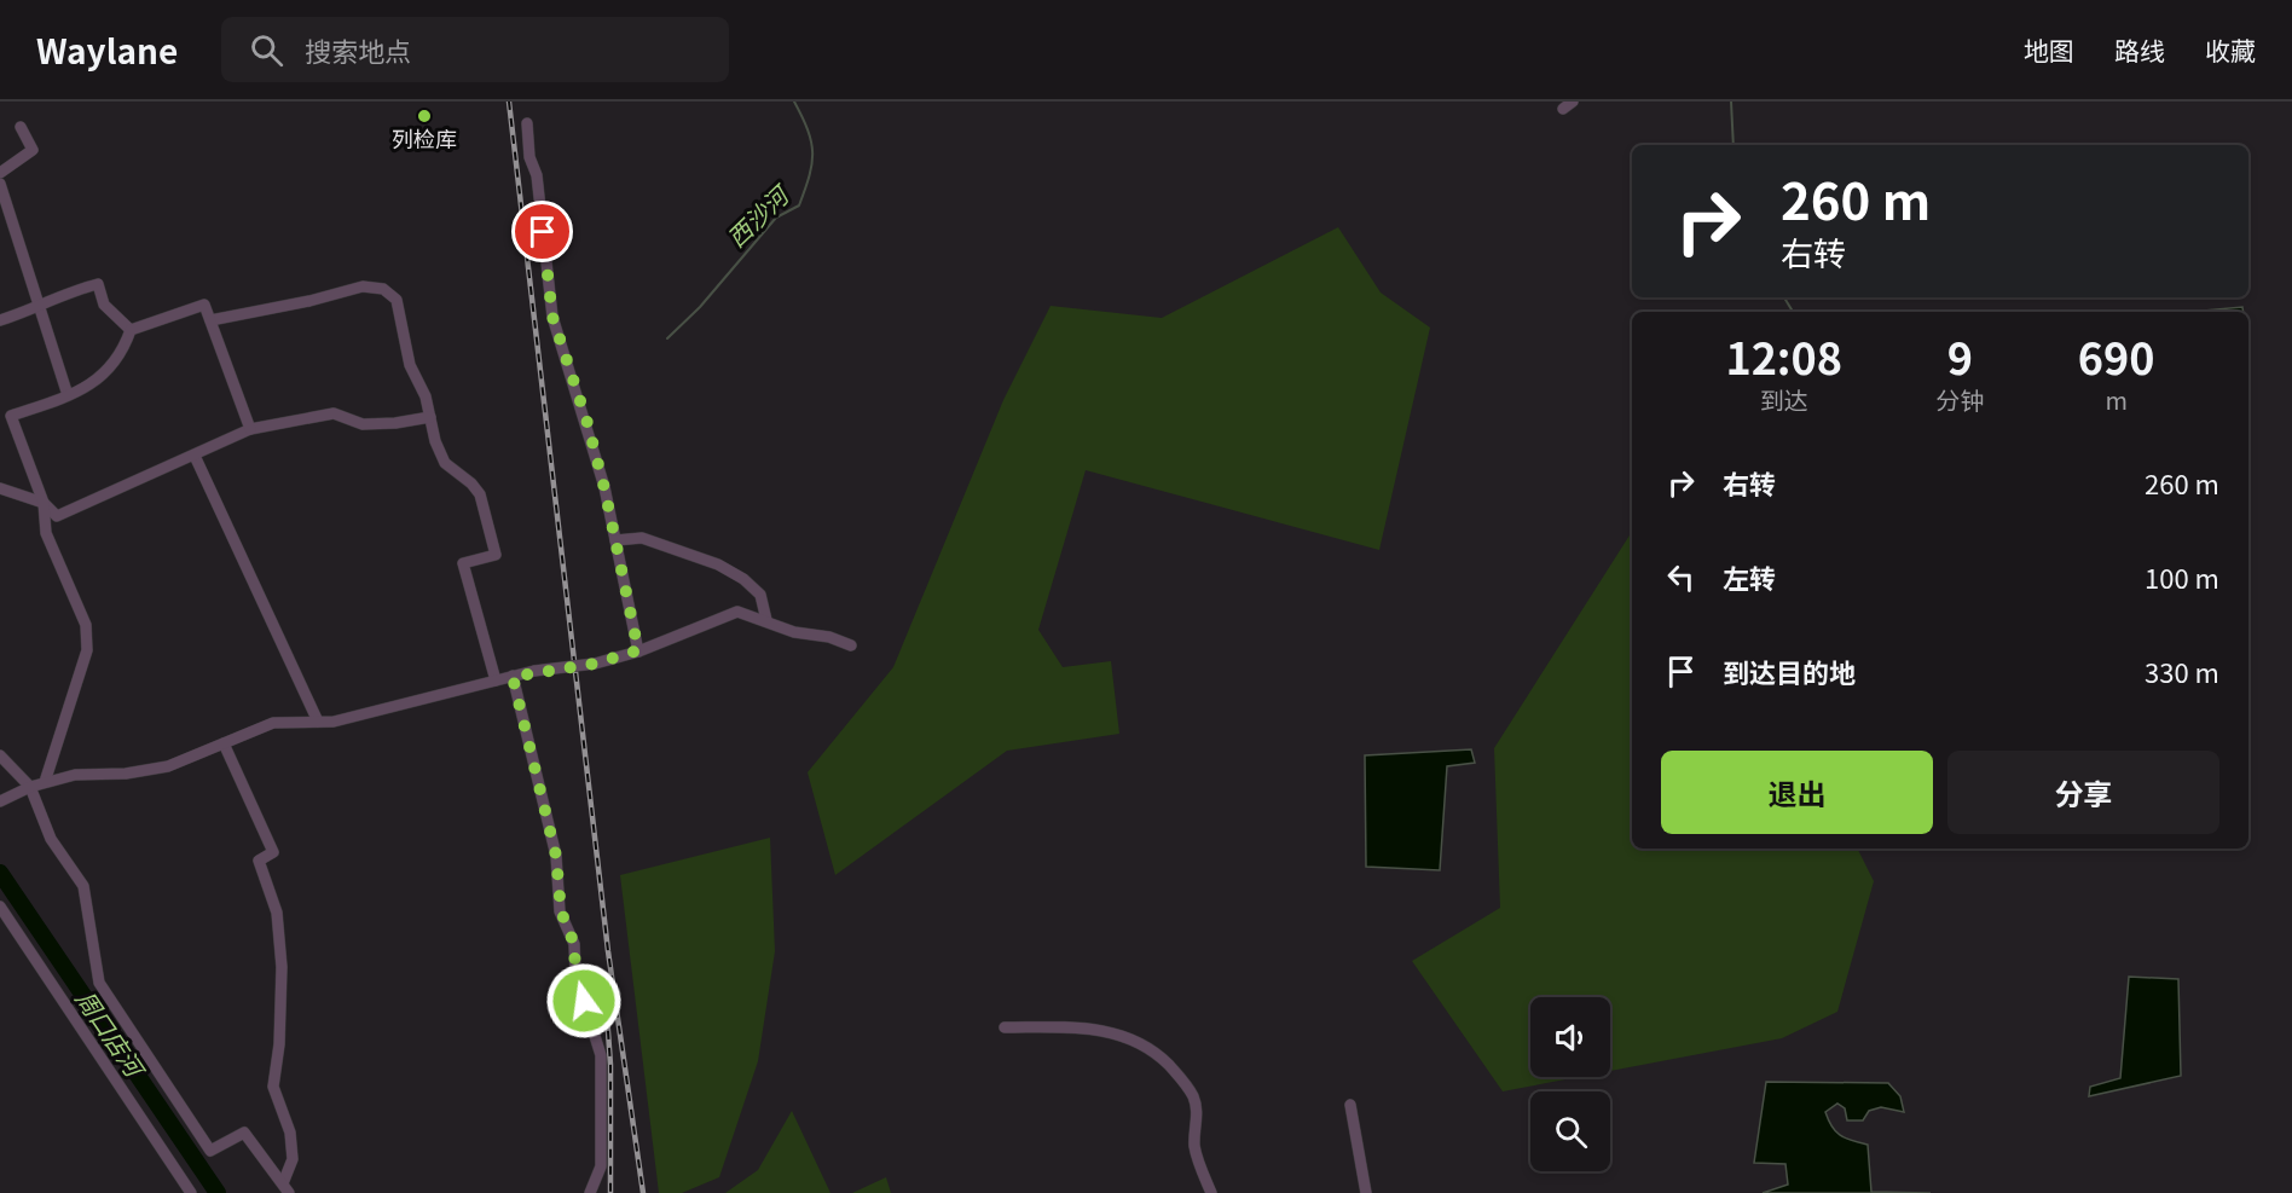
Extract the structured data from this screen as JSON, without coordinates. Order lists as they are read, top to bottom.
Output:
{
  "water": ["西沙河", "周口店河"],
  "places": ["列检库"],
  "page": {
    "header": "Waylane",
    "search": "搜索地点",
    "nav": ["地图", "路线", "收藏"],
    "turn": ["260 m", "右转"],
    "eta": [
      "12:08",
      "到达",
      "9",
      "分钟",
      "690",
      "m"
    ],
    "list": [
      {
        "name": "右转",
        "value": "260 m"
      },
      {
        "name": "左转",
        "value": "100 m"
      },
      {
        "name": "到达目的地",
        "value": "330 m"
      }
    ],
    "buttons": ["退出", "分享"]
  }
}
